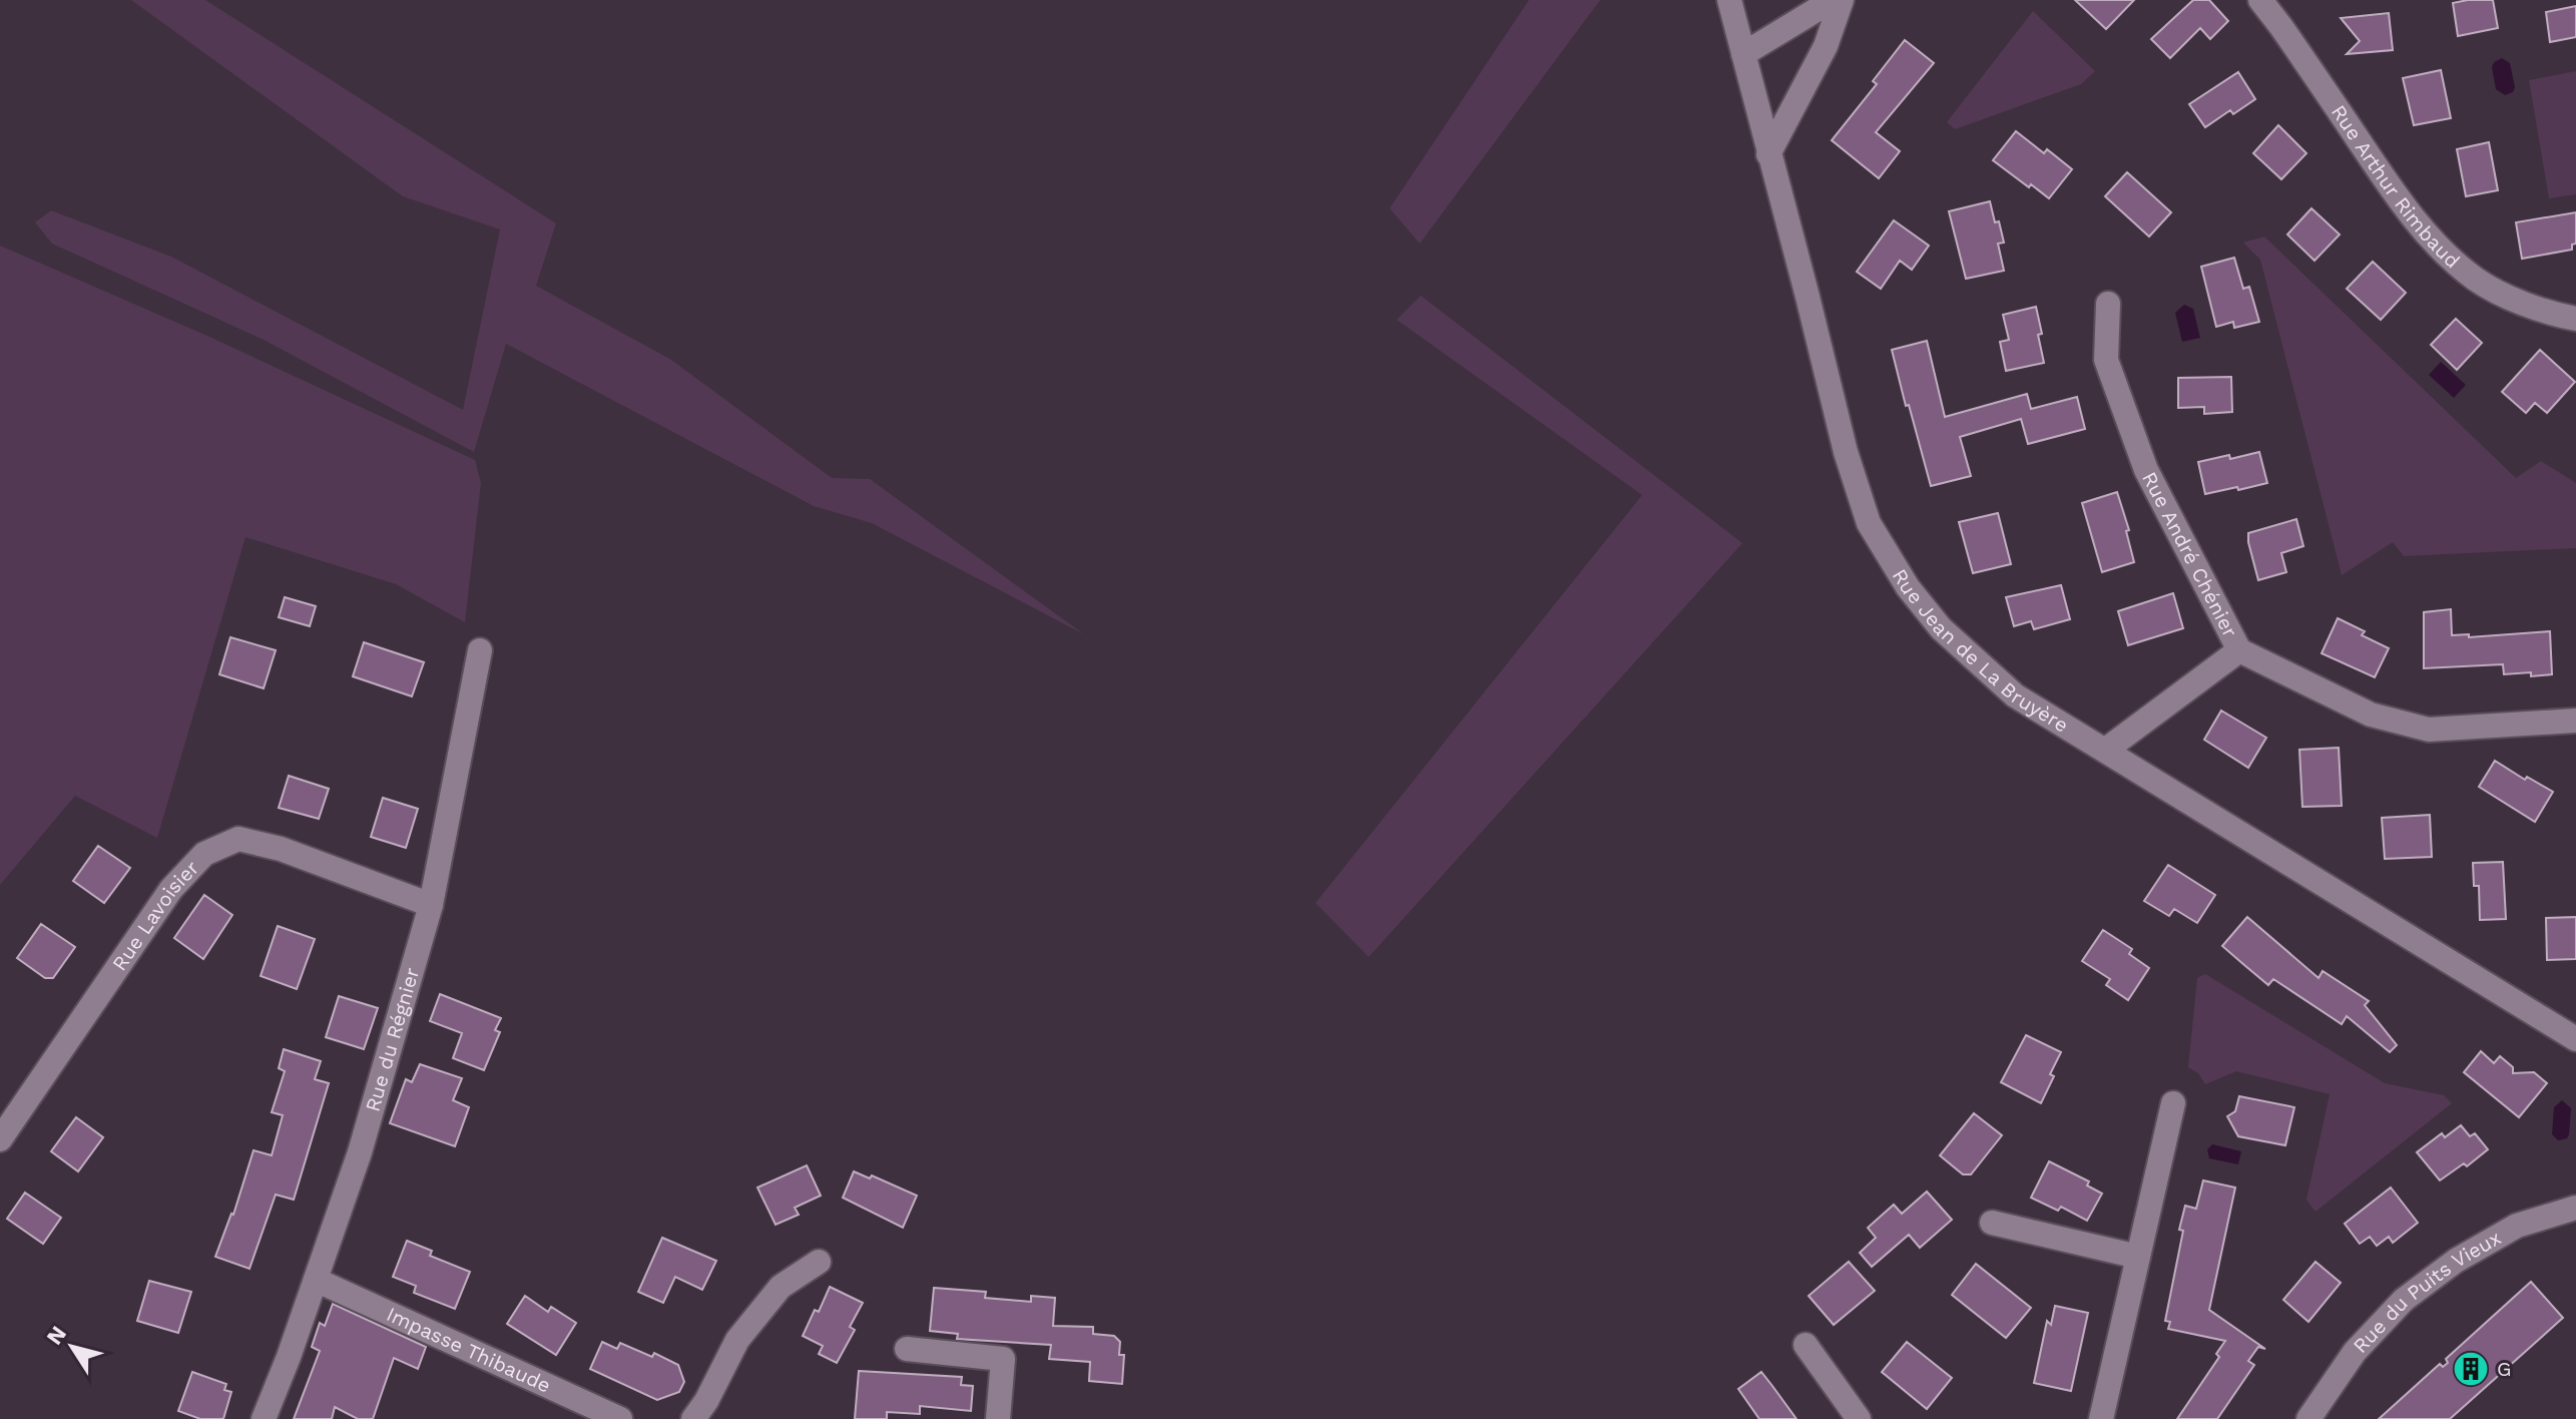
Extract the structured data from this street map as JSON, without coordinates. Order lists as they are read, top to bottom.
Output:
{
  "streets": {
    "street": [
      "Rue Arthur Rimbaud",
      "Rue André Chénier",
      "Rue Jean de La Bruyère",
      "Rue Lavoisier",
      "Rue du Régnier",
      "Rue du Puits Vieux",
      "Impasse Thibaude"
    ]
  },
  "crossings": [
    ["Rue Lavoisier", "Rue du Régnier"],
    ["Rue du Régnier", "Impasse Thibaude"]
  ],
  "places": {
    "building": ["G"]
  },
  "north": "top left"
}
